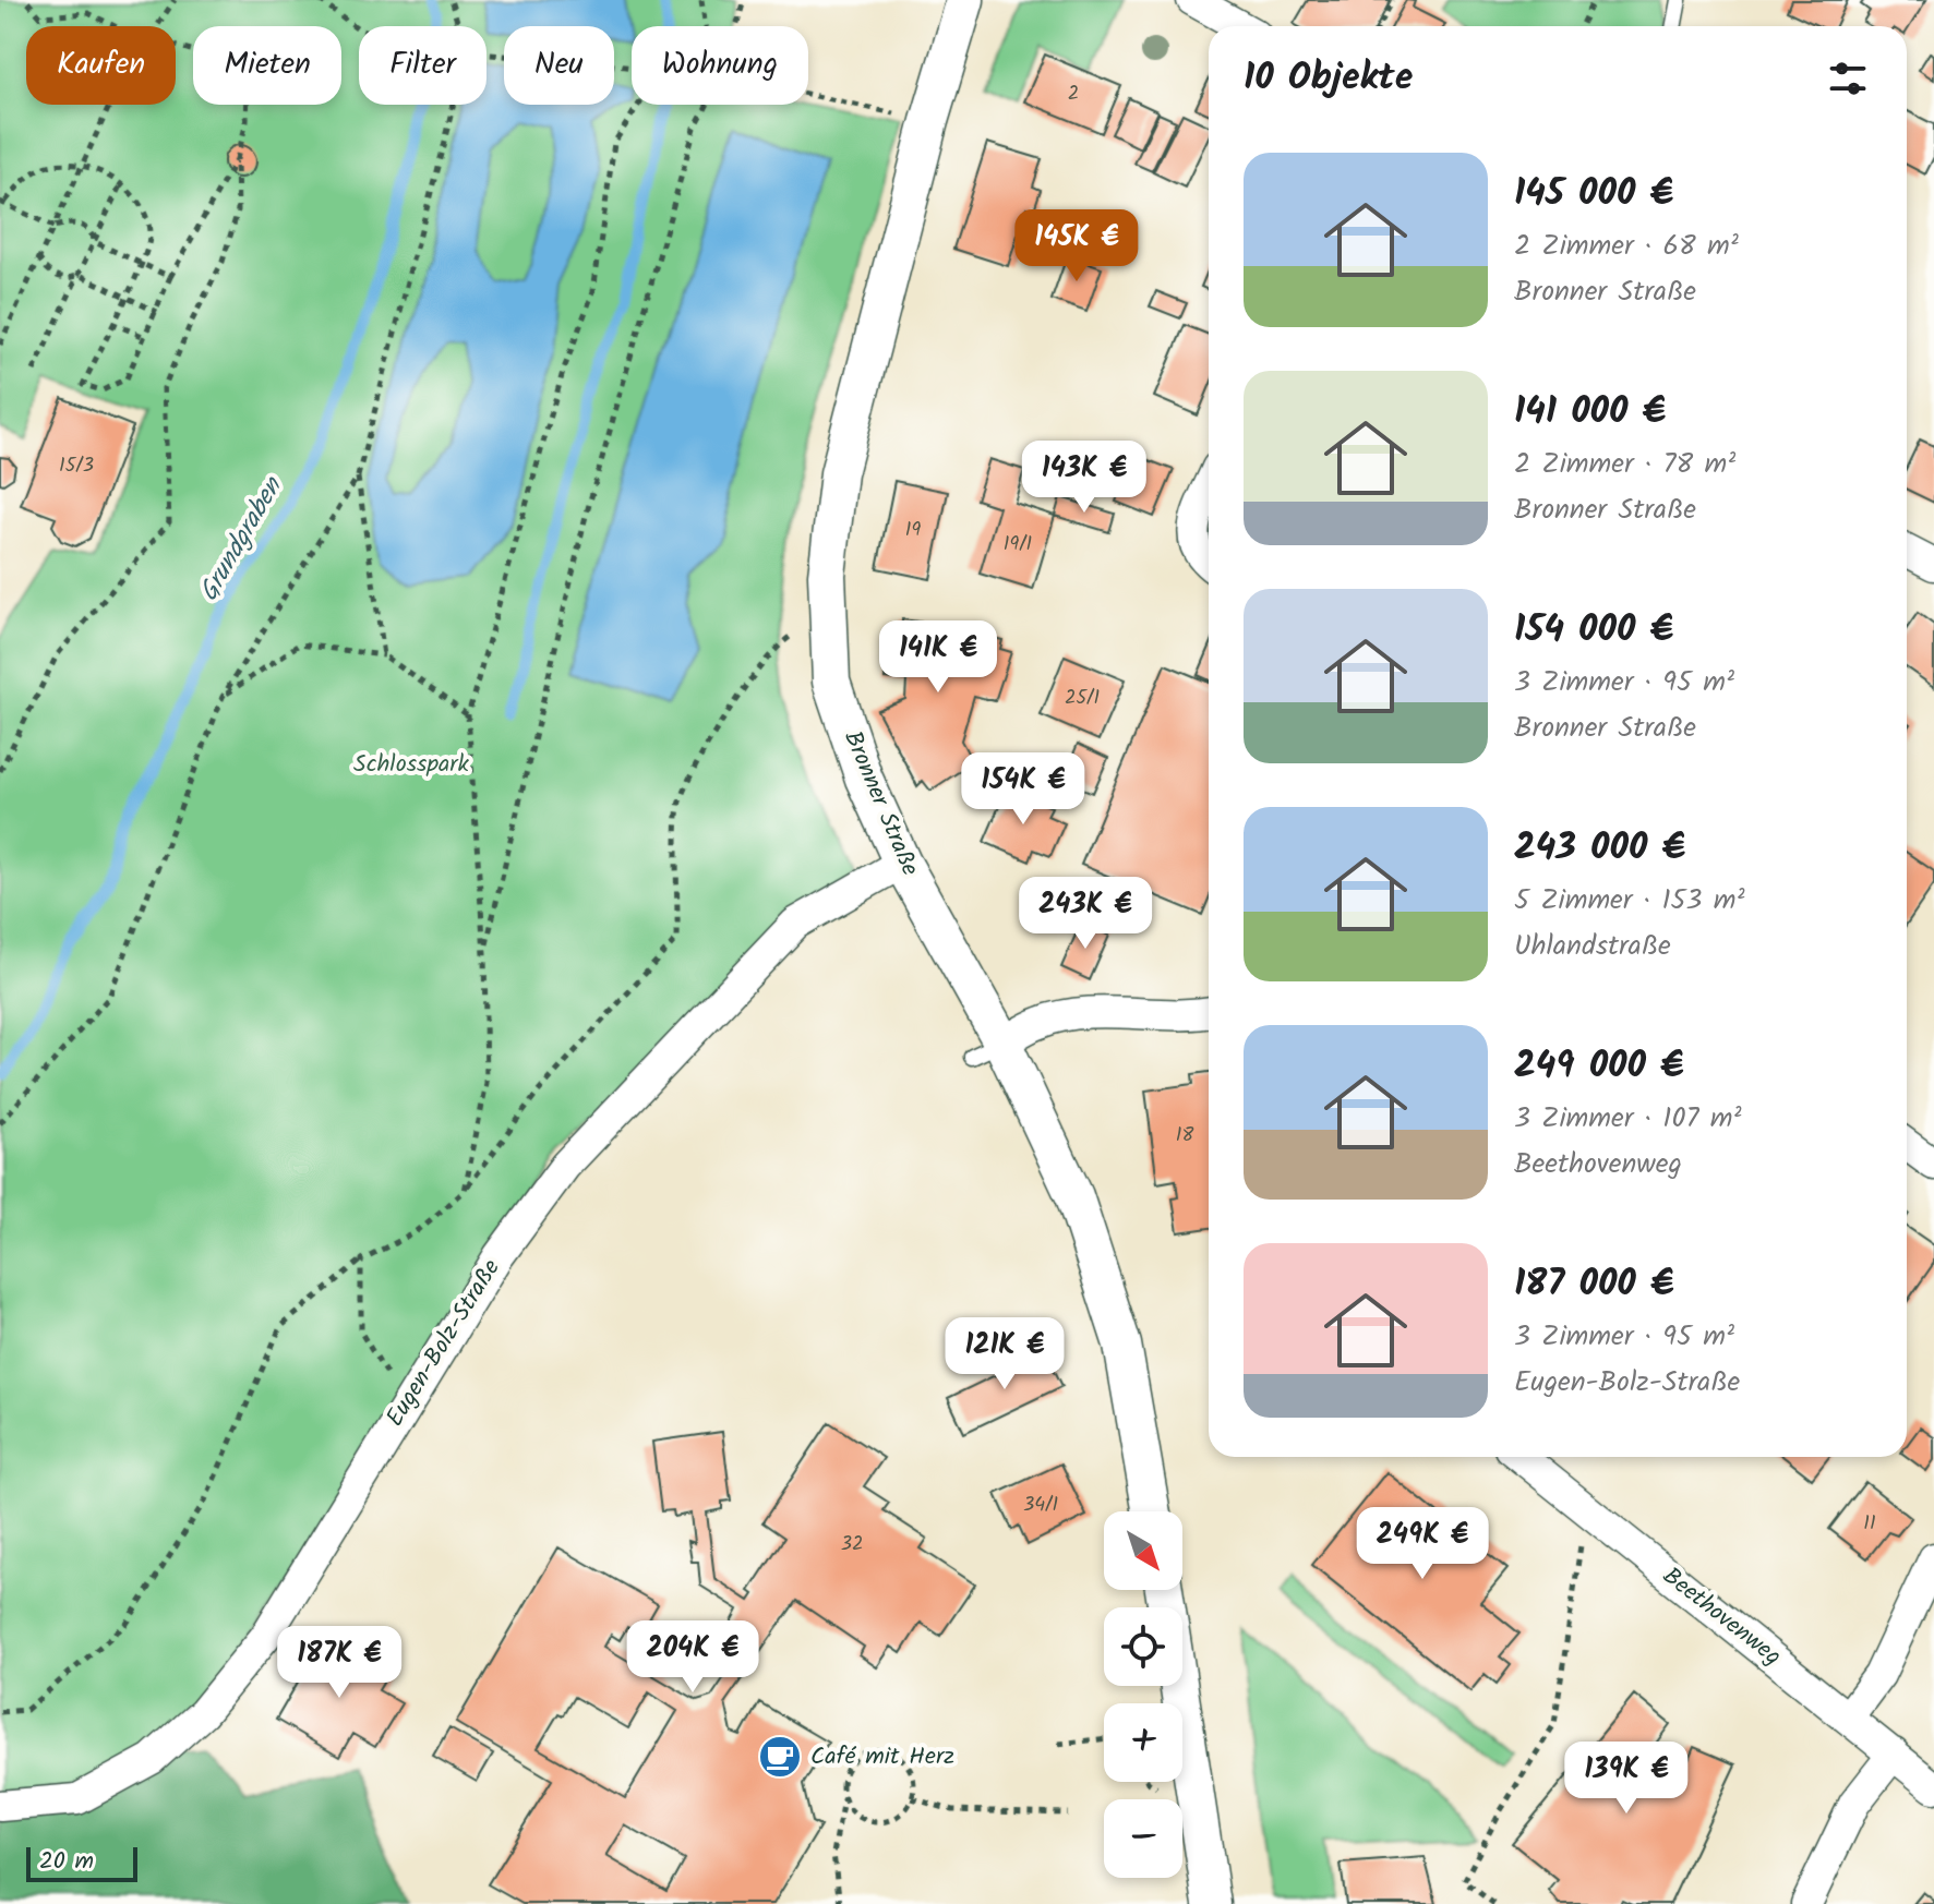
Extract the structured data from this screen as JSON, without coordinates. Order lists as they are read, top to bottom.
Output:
{
  "streets": {
    "street": ["Bronner Straße", "Eugen-Bolz-Straße", "Beethovenweg"]
  },
  "crossings": [
    ["Bronner Straße", "Eugen-Bolz-Straße"]
  ],
  "water": ["Grundgraben"],
  "parks": ["Schlosspark"],
  "places": {
    "cafe": ["Café mit Herz"]
  },
  "house_numbers": [
    "2",
    "15/3",
    "19",
    "19/1",
    "25/1",
    "18",
    "34/1",
    "11",
    "32"
  ],
  "scale_bar": "20 m",
  "north": "bottom right",
  "page": {
    "chip": [
      "Kaufen",
      "Mieten",
      "Filter",
      "Neu",
      "Wohnung"
    ],
    "heading": "10 Objekte",
    "list": [
      {
        "name": "145 000 €",
        "note": "2 Zimmer · 68 m² · Bronner Straße"
      },
      {
        "name": "141 000 €",
        "note": "2 Zimmer · 78 m² · Bronner Straße"
      },
      {
        "name": "154 000 €",
        "note": "3 Zimmer · 95 m² · Bronner Straße"
      },
      {
        "name": "243 000 €",
        "note": "5 Zimmer · 153 m² · Uhlandstraße"
      },
      {
        "name": "249 000 €",
        "note": "3 Zimmer · 107 m² · Beethovenweg"
      },
      {
        "name": "187 000 €",
        "note": "3 Zimmer · 95 m² · Eugen-Bolz-Straße"
      }
    ],
    "price": [
      "145K €",
      "143K €",
      "141K €",
      "154K €",
      "243K €",
      "121K €",
      "249K €",
      "204K €",
      "187K €",
      "139K €"
    ],
    "map_buttons": ["+", "−"],
    "scale": "20 m"
  }
}
